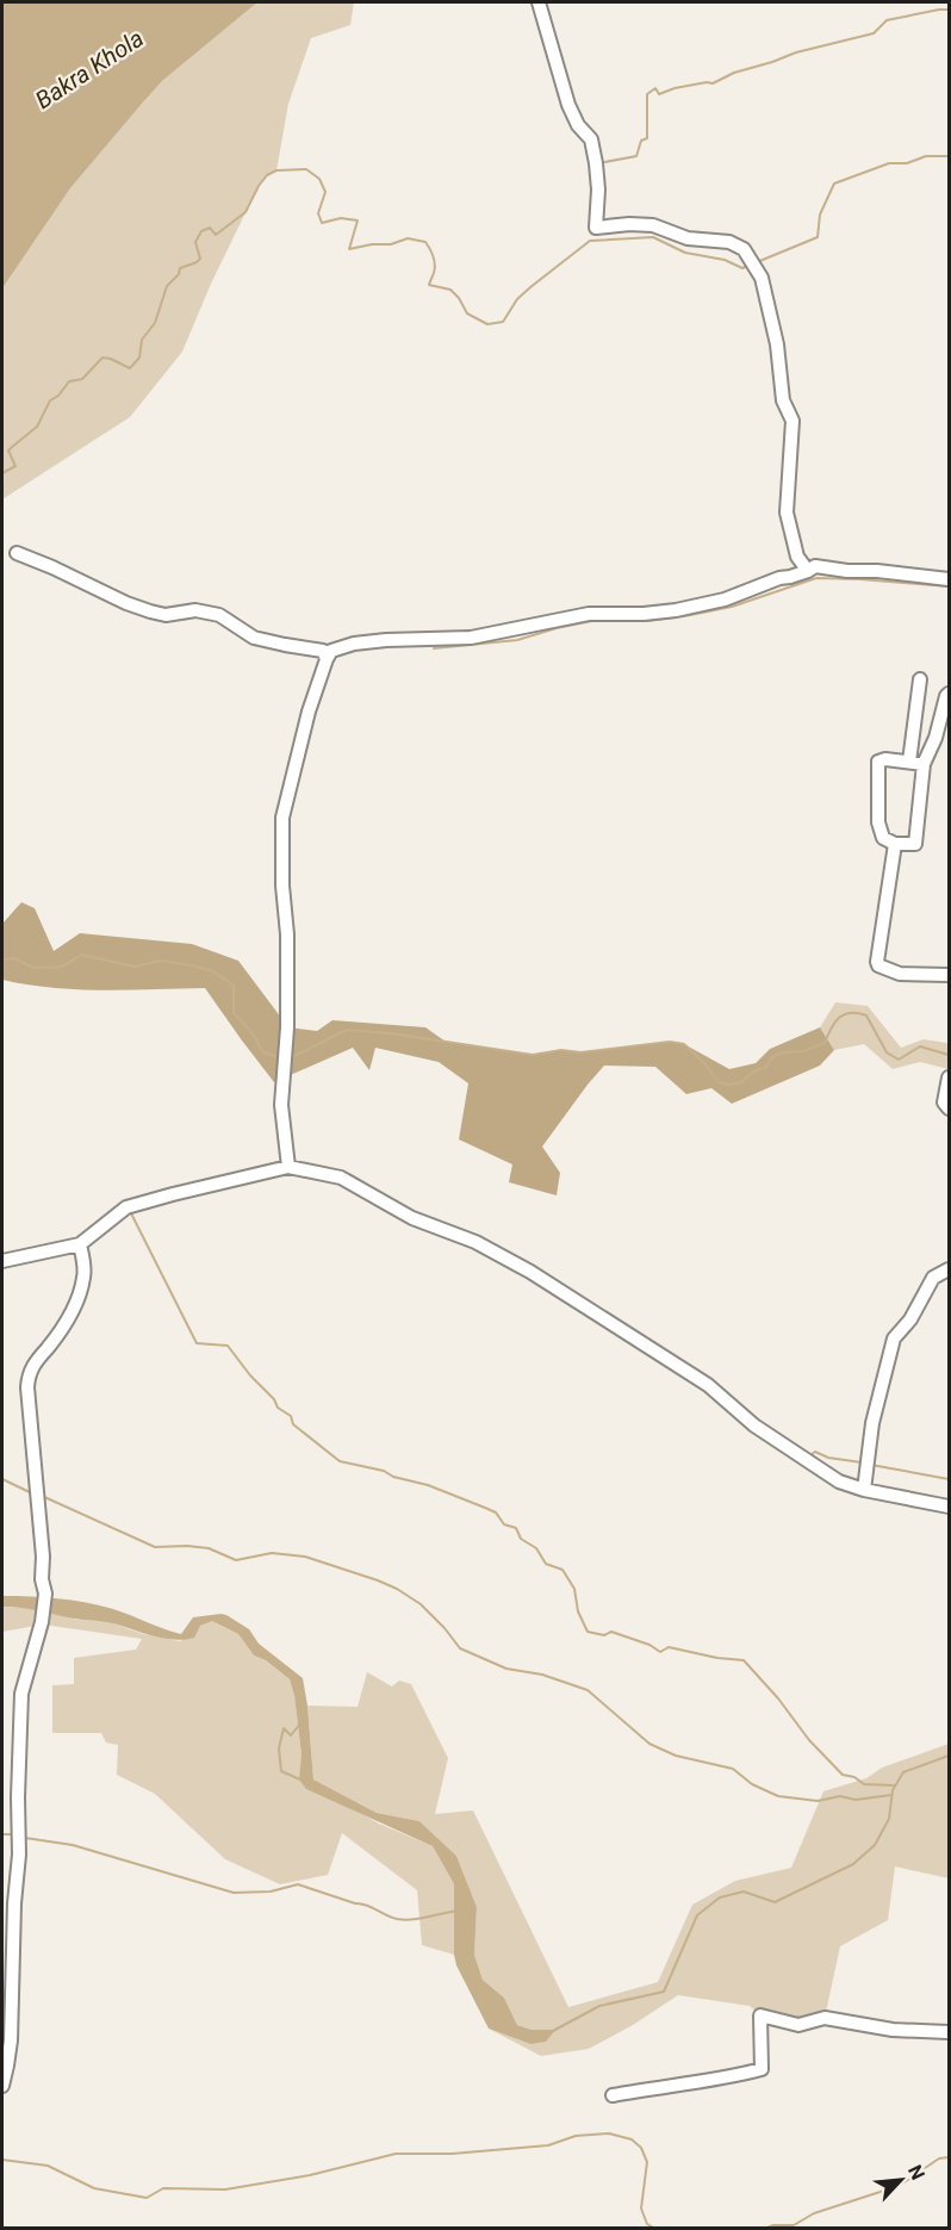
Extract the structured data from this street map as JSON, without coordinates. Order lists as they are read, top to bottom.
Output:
{
  "water": ["Bakra Khola"],
  "north": "top right"
}
